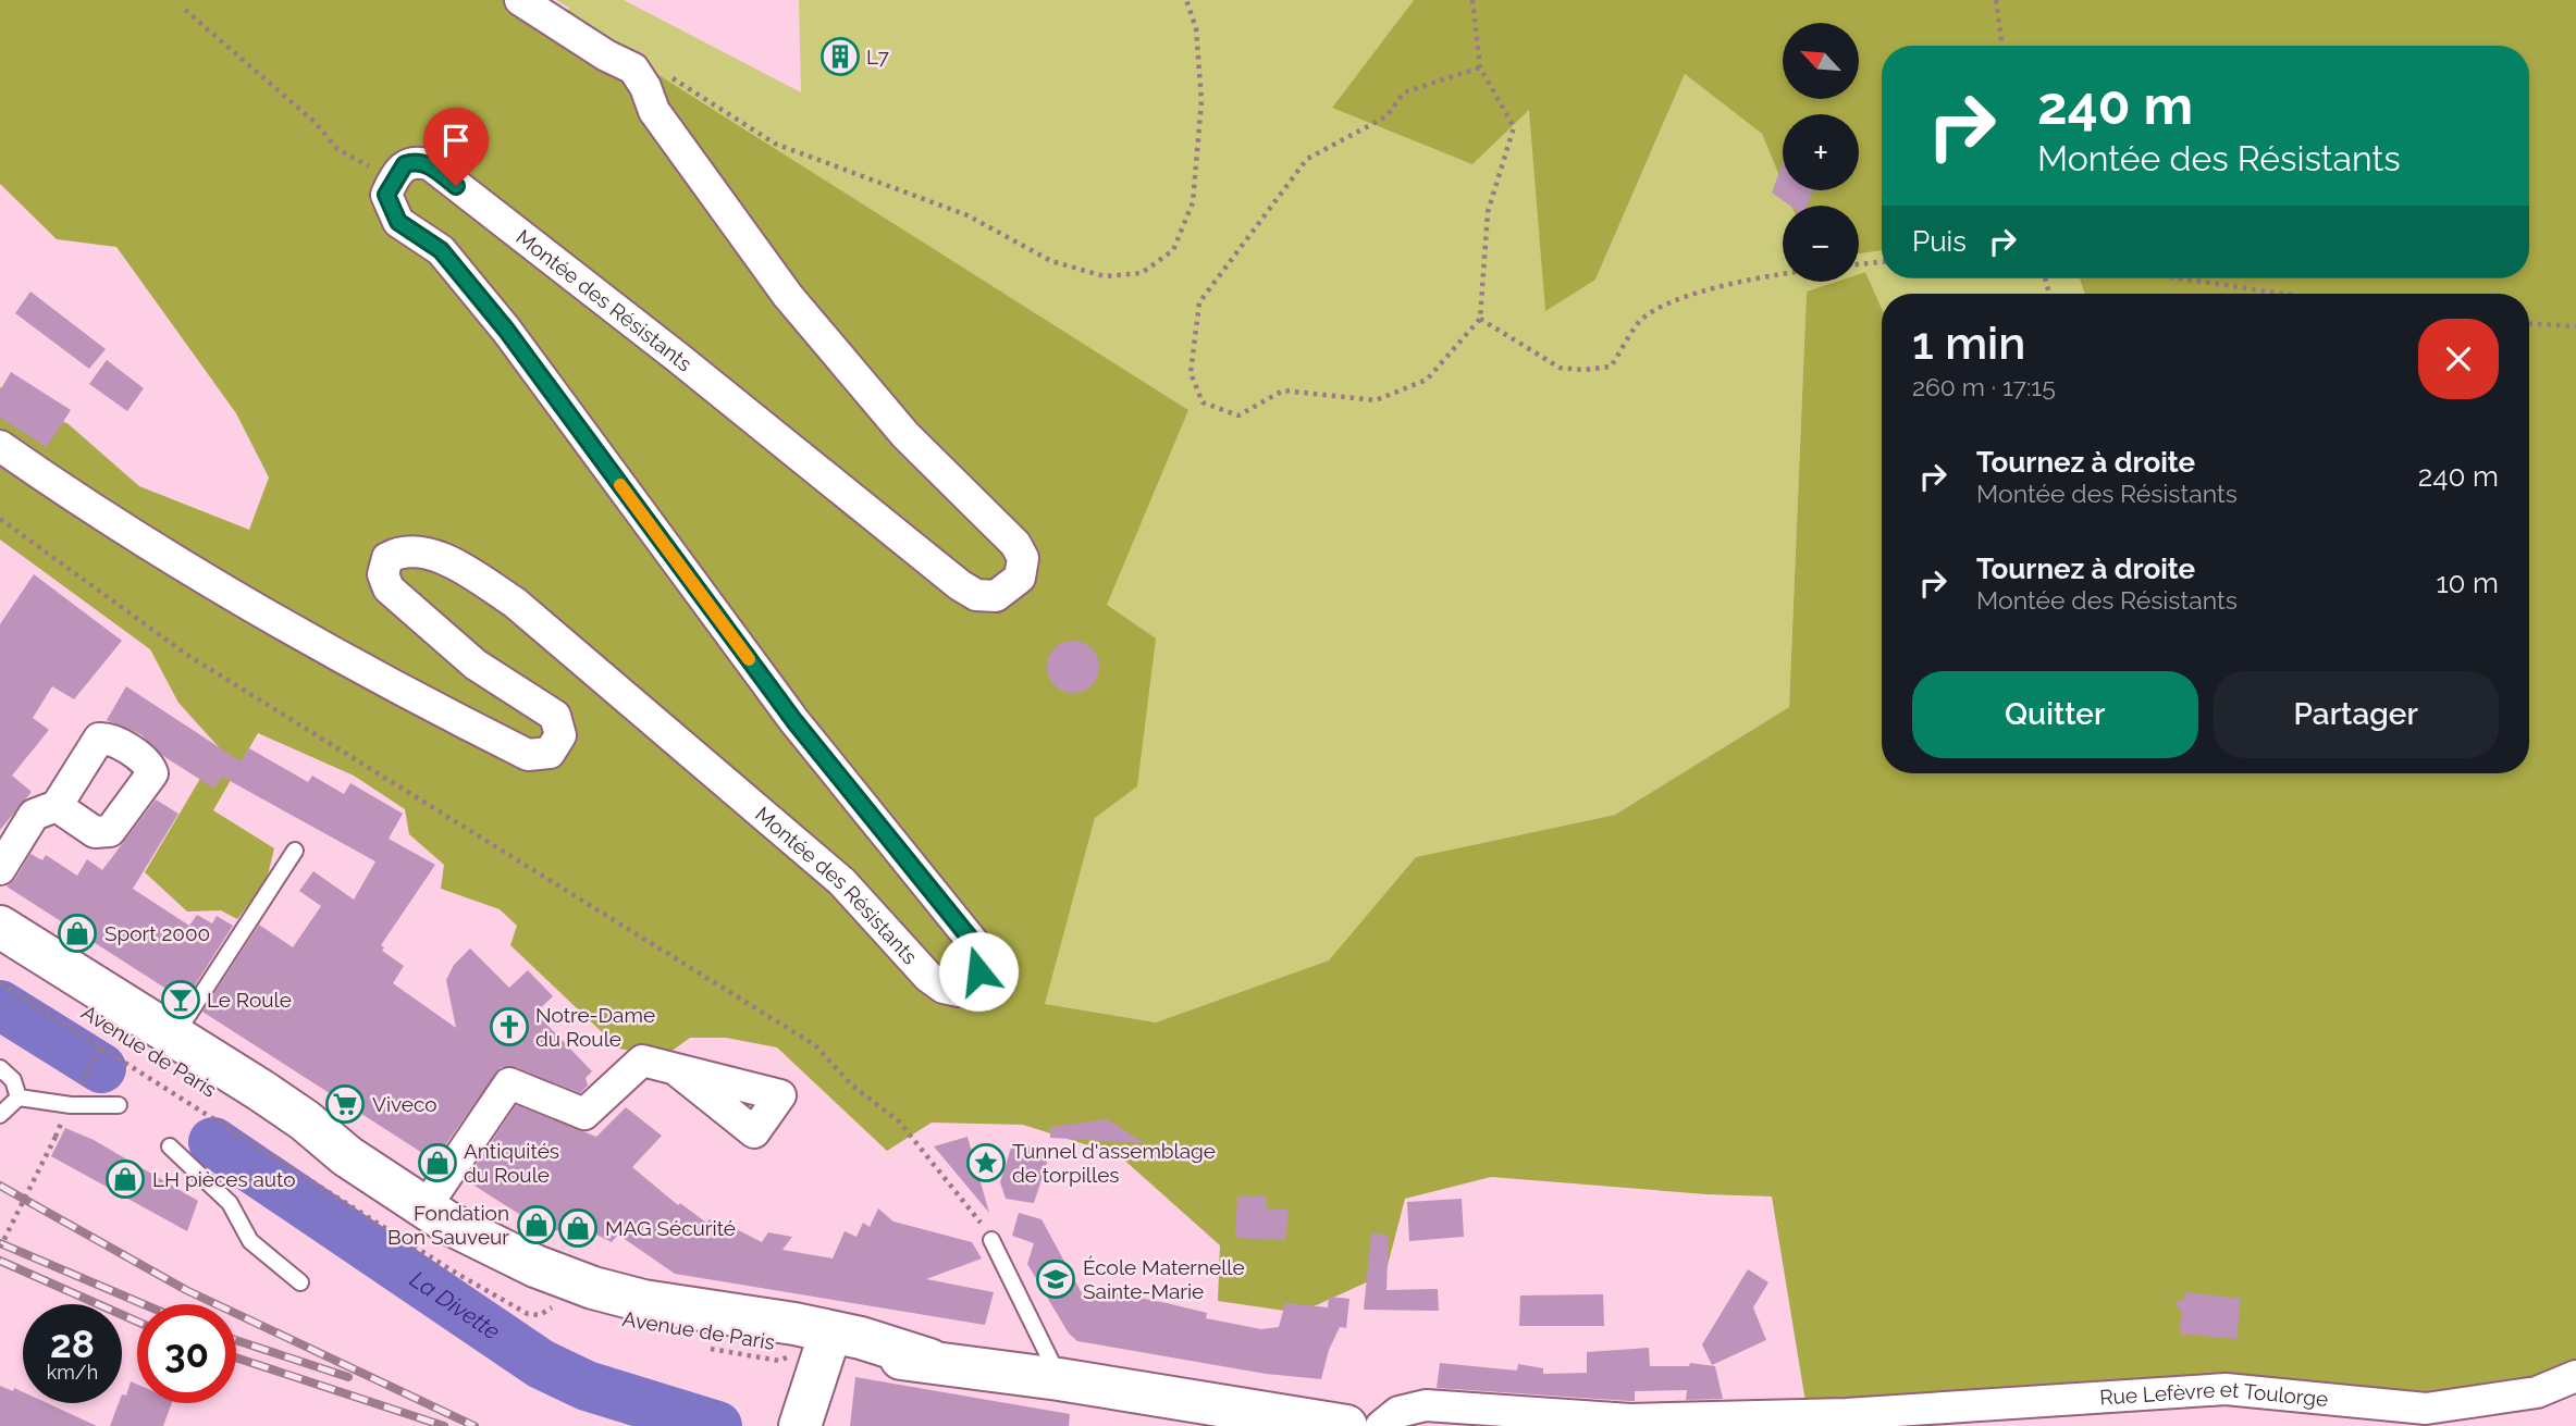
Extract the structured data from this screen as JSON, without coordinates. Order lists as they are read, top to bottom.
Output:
{
  "streets": {
    "main road": ["Avenue de Paris"],
    "street": ["Montée des Résistants", "Rue Lefèvre et Toulorge"]
  },
  "water": ["La Divette"],
  "places": {
    "building": ["L7"],
    "shop": [
      "Sport 2000",
      "Antiquités du Roule",
      "LH pièces auto",
      "Fondation Bon Sauveur",
      "MAG Sécurité"
    ],
    "bar": ["Le Roule"],
    "church": ["Notre-Dame du Roule"],
    "supermarket": ["Viveco"],
    "place": ["Tunnel d'assemblage de torpilles"],
    "school or university": ["École Maternelle Sainte-Marie"]
  },
  "north": "top left",
  "page": {
    "map_buttons": ["+", "−"],
    "turn": ["240 m", "Montée des Résistants"],
    "then": "Puis",
    "heading": ["1 min", "260 m · 17:15"],
    "list": [
      {
        "name": "Tournez à droite",
        "note": "Montée des Résistants",
        "value": "240 m"
      },
      {
        "name": "Tournez à droite",
        "note": "Montée des Résistants",
        "value": "10 m"
      }
    ],
    "buttons": ["Quitter", "Partager"],
    "speed": "28 km/h",
    "limit": "30"
  }
}
